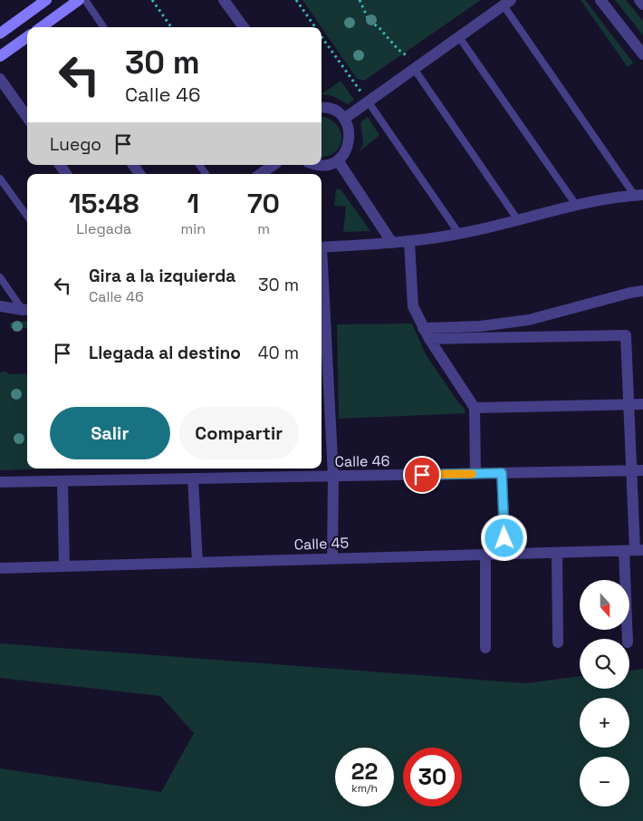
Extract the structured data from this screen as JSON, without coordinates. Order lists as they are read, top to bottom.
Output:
{
  "streets": {
    "street": ["Calle 46", "Calle 45"]
  },
  "north": "bottom",
  "page": {
    "turn": ["30 m", "Calle 46"],
    "then": "Luego",
    "eta": [
      "15:48",
      "Llegada",
      "1",
      "min",
      "70",
      "m"
    ],
    "list": [
      {
        "name": "Gira a la izquierda",
        "note": "Calle 46",
        "value": "30 m"
      },
      {
        "name": "Llegada al destino",
        "value": "40 m"
      }
    ],
    "buttons": ["Salir", "Compartir"],
    "map_buttons": ["+", "−"],
    "speed": "22 km/h",
    "limit": "30"
  }
}
